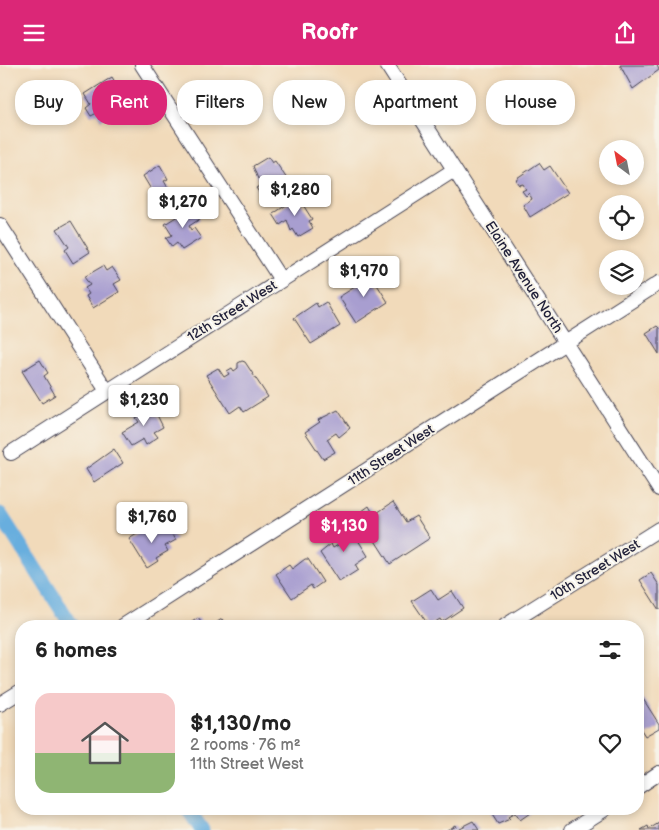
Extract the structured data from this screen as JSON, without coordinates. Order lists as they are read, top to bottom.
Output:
{
  "streets": {
    "street": [
      "Elaine Avenue North",
      "12th Street West",
      "11th Street West",
      "10th Street West"
    ]
  },
  "crossings": [
    ["Elaine Avenue North", "12th Street West"],
    ["Elaine Avenue North", "11th Street West"]
  ],
  "north": "top left",
  "page": {
    "header": "Roofr",
    "chip": [
      "Buy",
      "Rent",
      "Filters",
      "New",
      "Apartment",
      "House"
    ],
    "price": [
      "$1,280",
      "$1,270",
      "$1,970",
      "$1,230",
      "$1,760",
      "$1,130"
    ],
    "heading": "6 homes",
    "list": [
      {
        "name": "$1,130/mo",
        "note": "2 rooms · 76 m² · 11th Street West"
      }
    ]
  }
}
